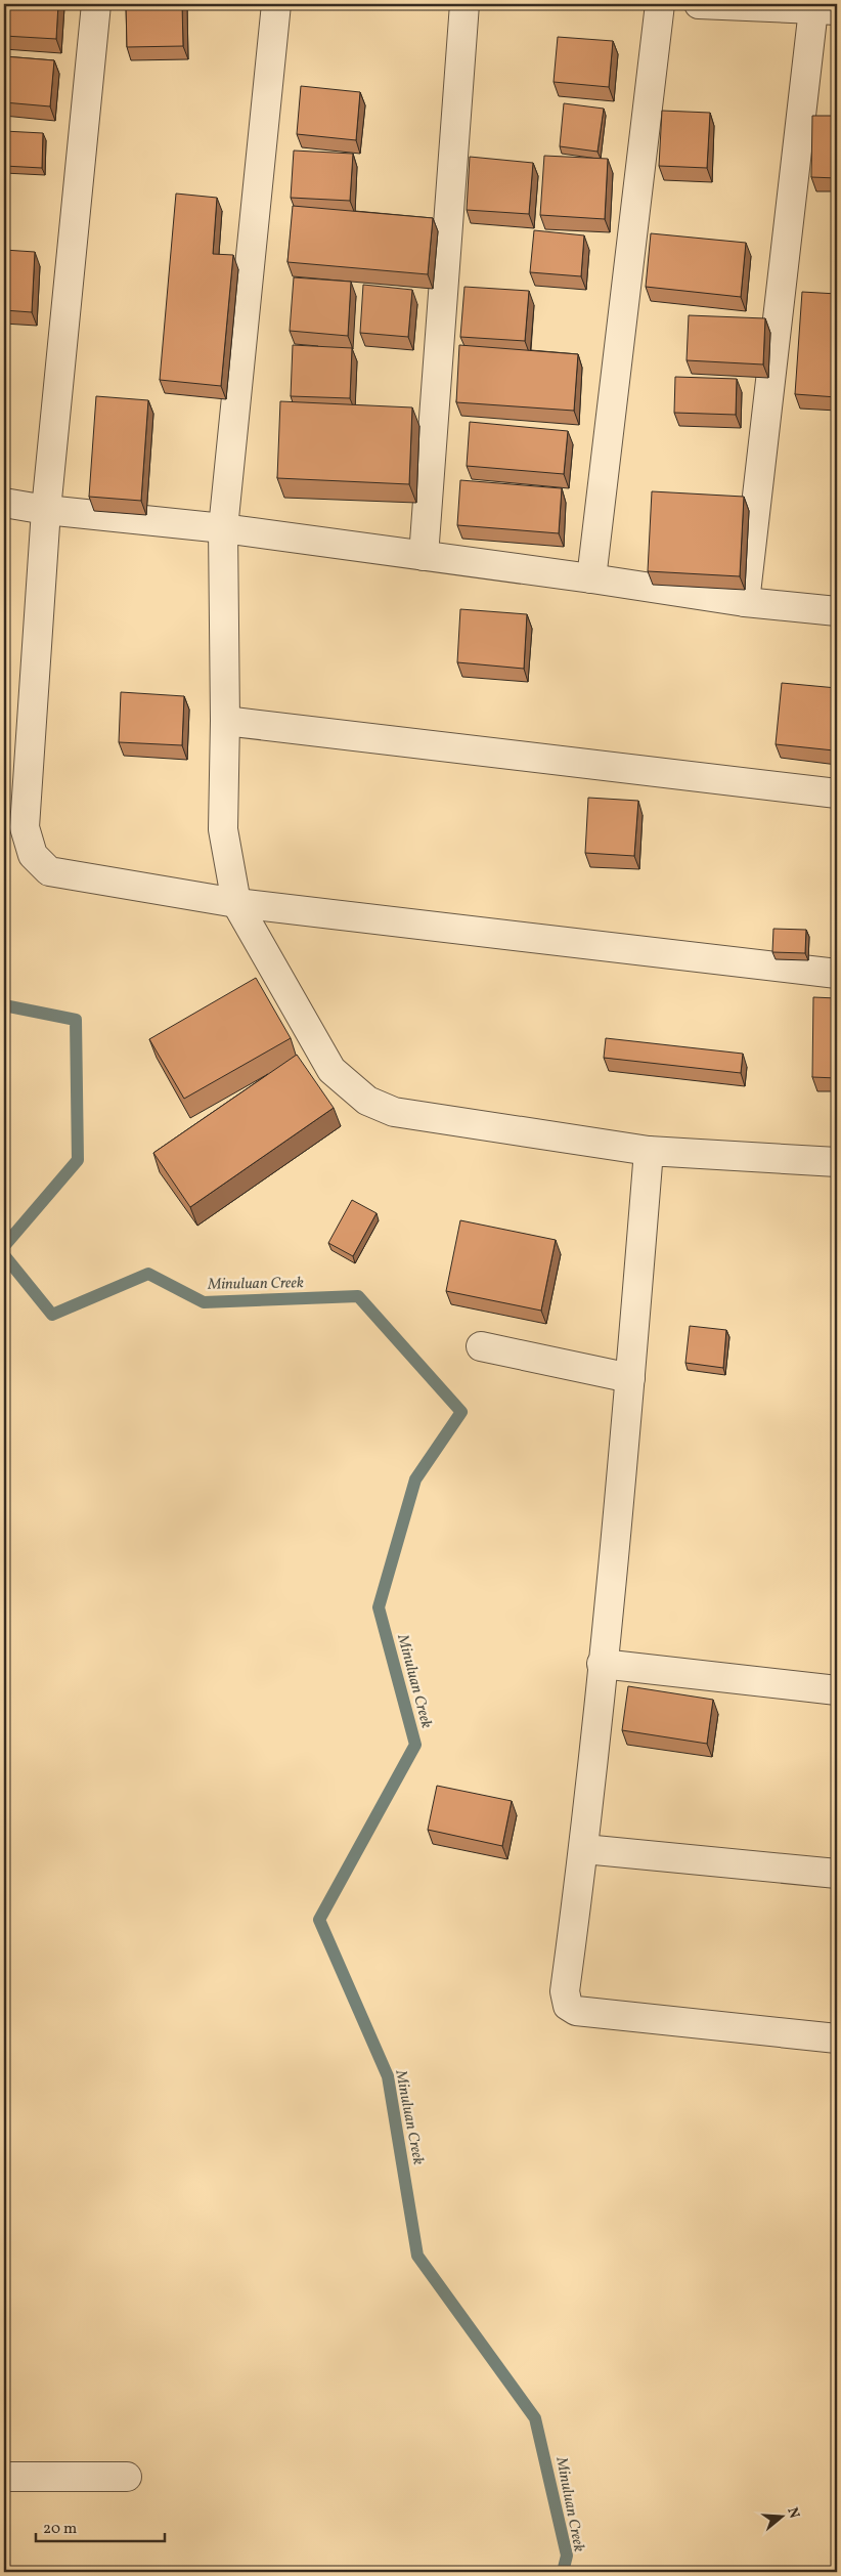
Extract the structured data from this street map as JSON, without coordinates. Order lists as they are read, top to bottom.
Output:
{
  "water": ["Minuluan Creek"],
  "scale_bar": "20 m",
  "north": "right"
}
